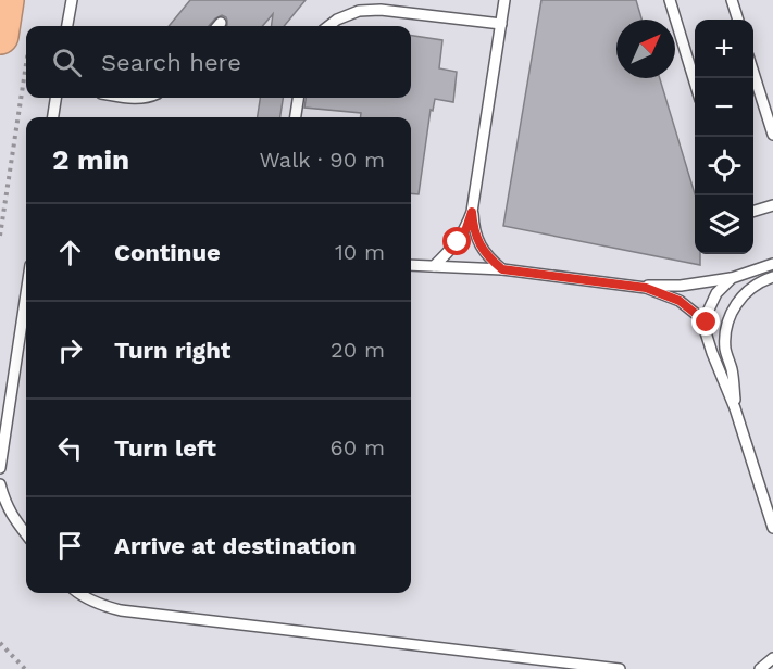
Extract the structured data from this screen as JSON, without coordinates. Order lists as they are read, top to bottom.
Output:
{
  "north": "top right",
  "page": {
    "map_buttons": ["+", "−"],
    "search": "Search here",
    "heading": ["2 min", "Walk · 90 m"],
    "list": [
      ["Continue", "10 m"],
      ["Turn right", "20 m"],
      ["Turn left", "60 m"],
      "Arrive at destination"
    ]
  }
}
